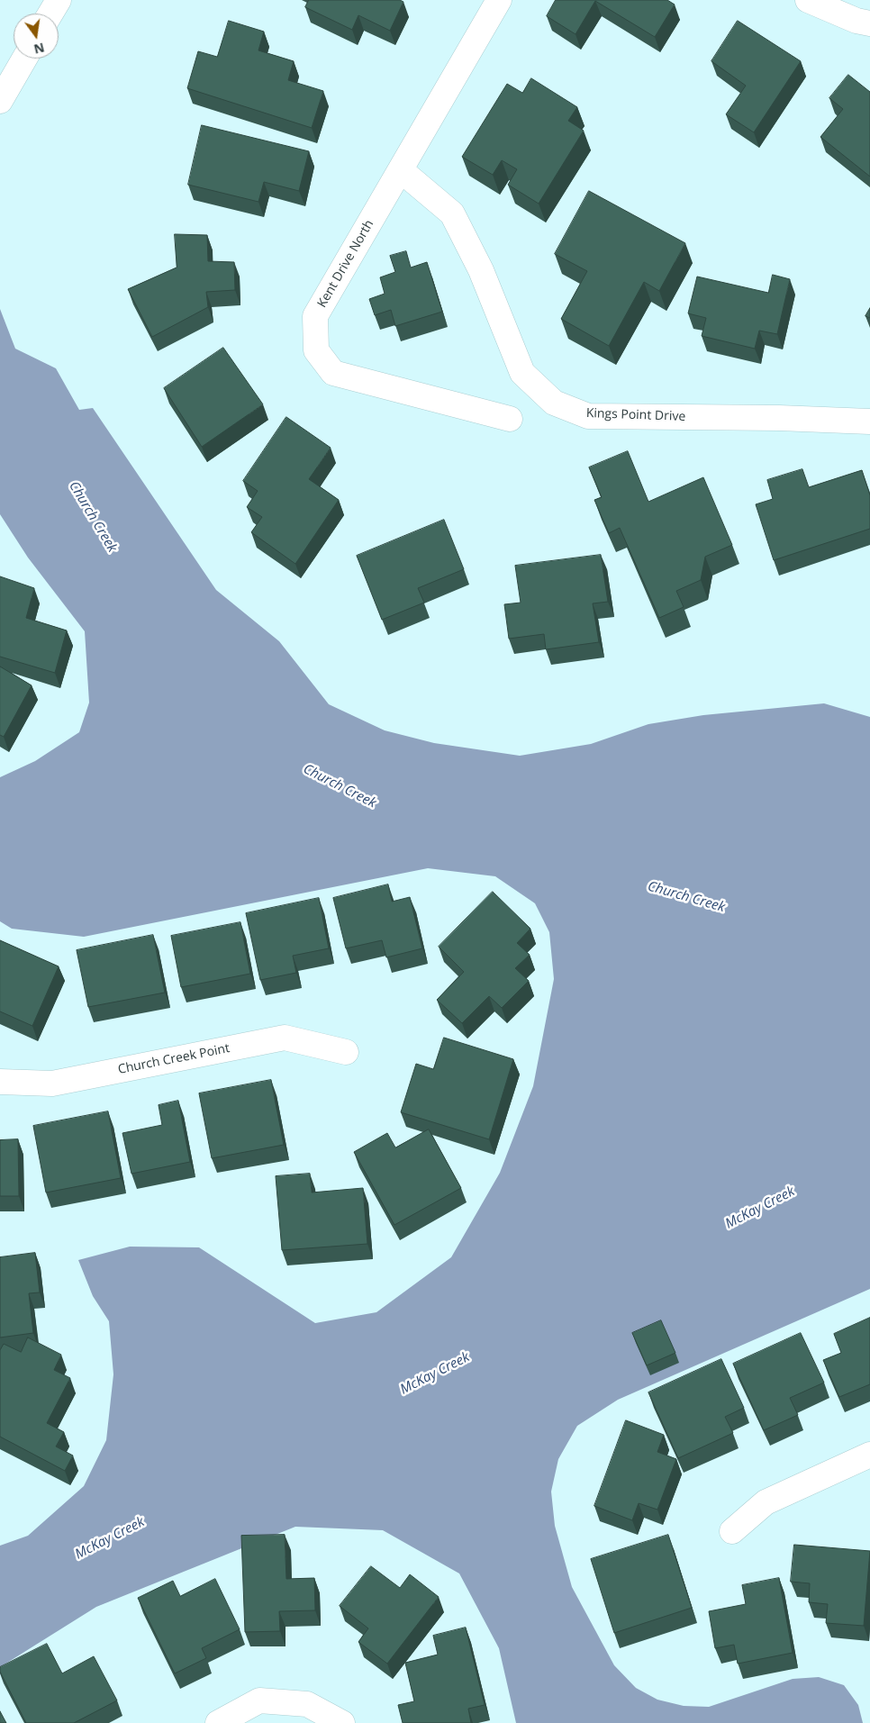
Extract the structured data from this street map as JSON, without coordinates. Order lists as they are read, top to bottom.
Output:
{
  "streets": {
    "street": ["Kent Drive North", "Kings Point Drive", "Church Creek Point"]
  },
  "crossings": [
    ["Kent Drive North", "Kings Point Drive"]
  ],
  "water": ["Church Creek", "McKay Creek"],
  "north": "bottom"
}
